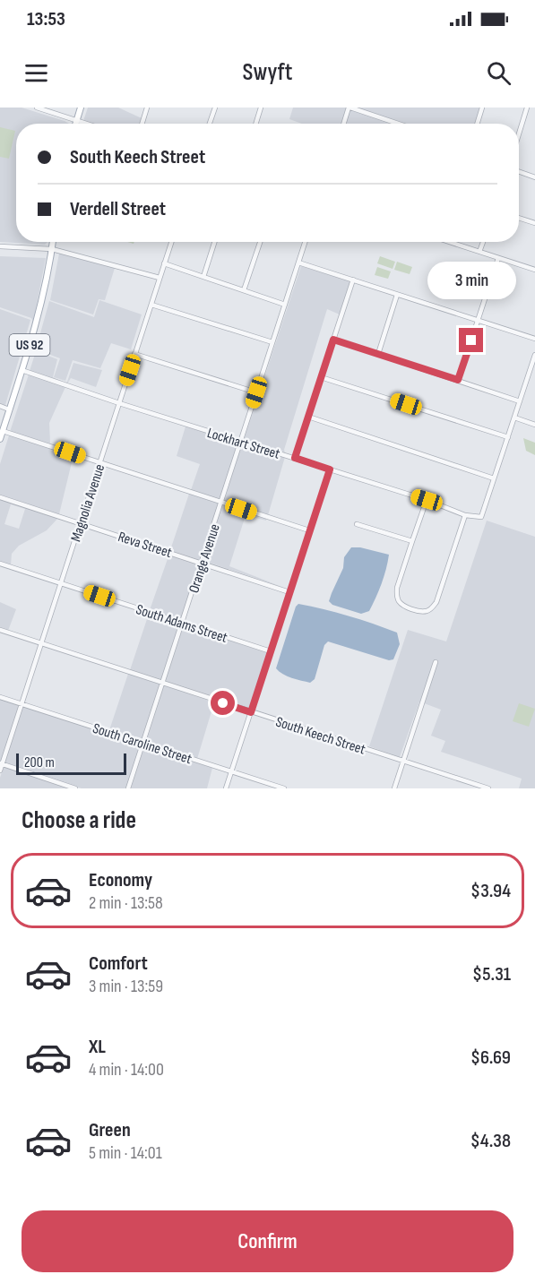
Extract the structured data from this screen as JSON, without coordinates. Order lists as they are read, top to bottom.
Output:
{
  "streets": {
    "main road": ["US 92"],
    "street": [
      "Lockhart Street",
      "Magnolia Avenue",
      "Reva Street",
      "Orange Avenue",
      "South Adams Street",
      "South Keech Street",
      "South Caroline Street"
    ]
  },
  "crossings": [
    ["US 92", "Lockhart Street"],
    ["Lockhart Street", "Magnolia Avenue"],
    ["Lockhart Street", "Orange Avenue"],
    ["Magnolia Avenue", "Reva Street"],
    ["Magnolia Avenue", "South Adams Street"],
    ["Magnolia Avenue", "South Keech Street"],
    ["Magnolia Avenue", "South Caroline Street"],
    ["Reva Street", "Orange Avenue"],
    ["Orange Avenue", "South Adams Street"],
    ["Orange Avenue", "South Keech Street"],
    ["Orange Avenue", "South Caroline Street"]
  ],
  "scale_bar": "200 m",
  "page": {
    "status": "13:53",
    "header": "Swyft",
    "banner": ["South Keech Street", "Verdell Street"],
    "bubble": "3 min",
    "scale": "200 m",
    "heading": "Choose a ride",
    "list": [
      {
        "name": "Economy",
        "note": "2 min · 13:58",
        "value": "$3.94"
      },
      {
        "name": "Comfort",
        "note": "3 min · 13:59",
        "value": "$5.31"
      },
      {
        "name": "XL",
        "note": "4 min · 14:00",
        "value": "$6.69"
      },
      {
        "name": "Green",
        "note": "5 min · 14:01",
        "value": "$4.38"
      }
    ],
    "buttons": "Confirm"
  }
}
